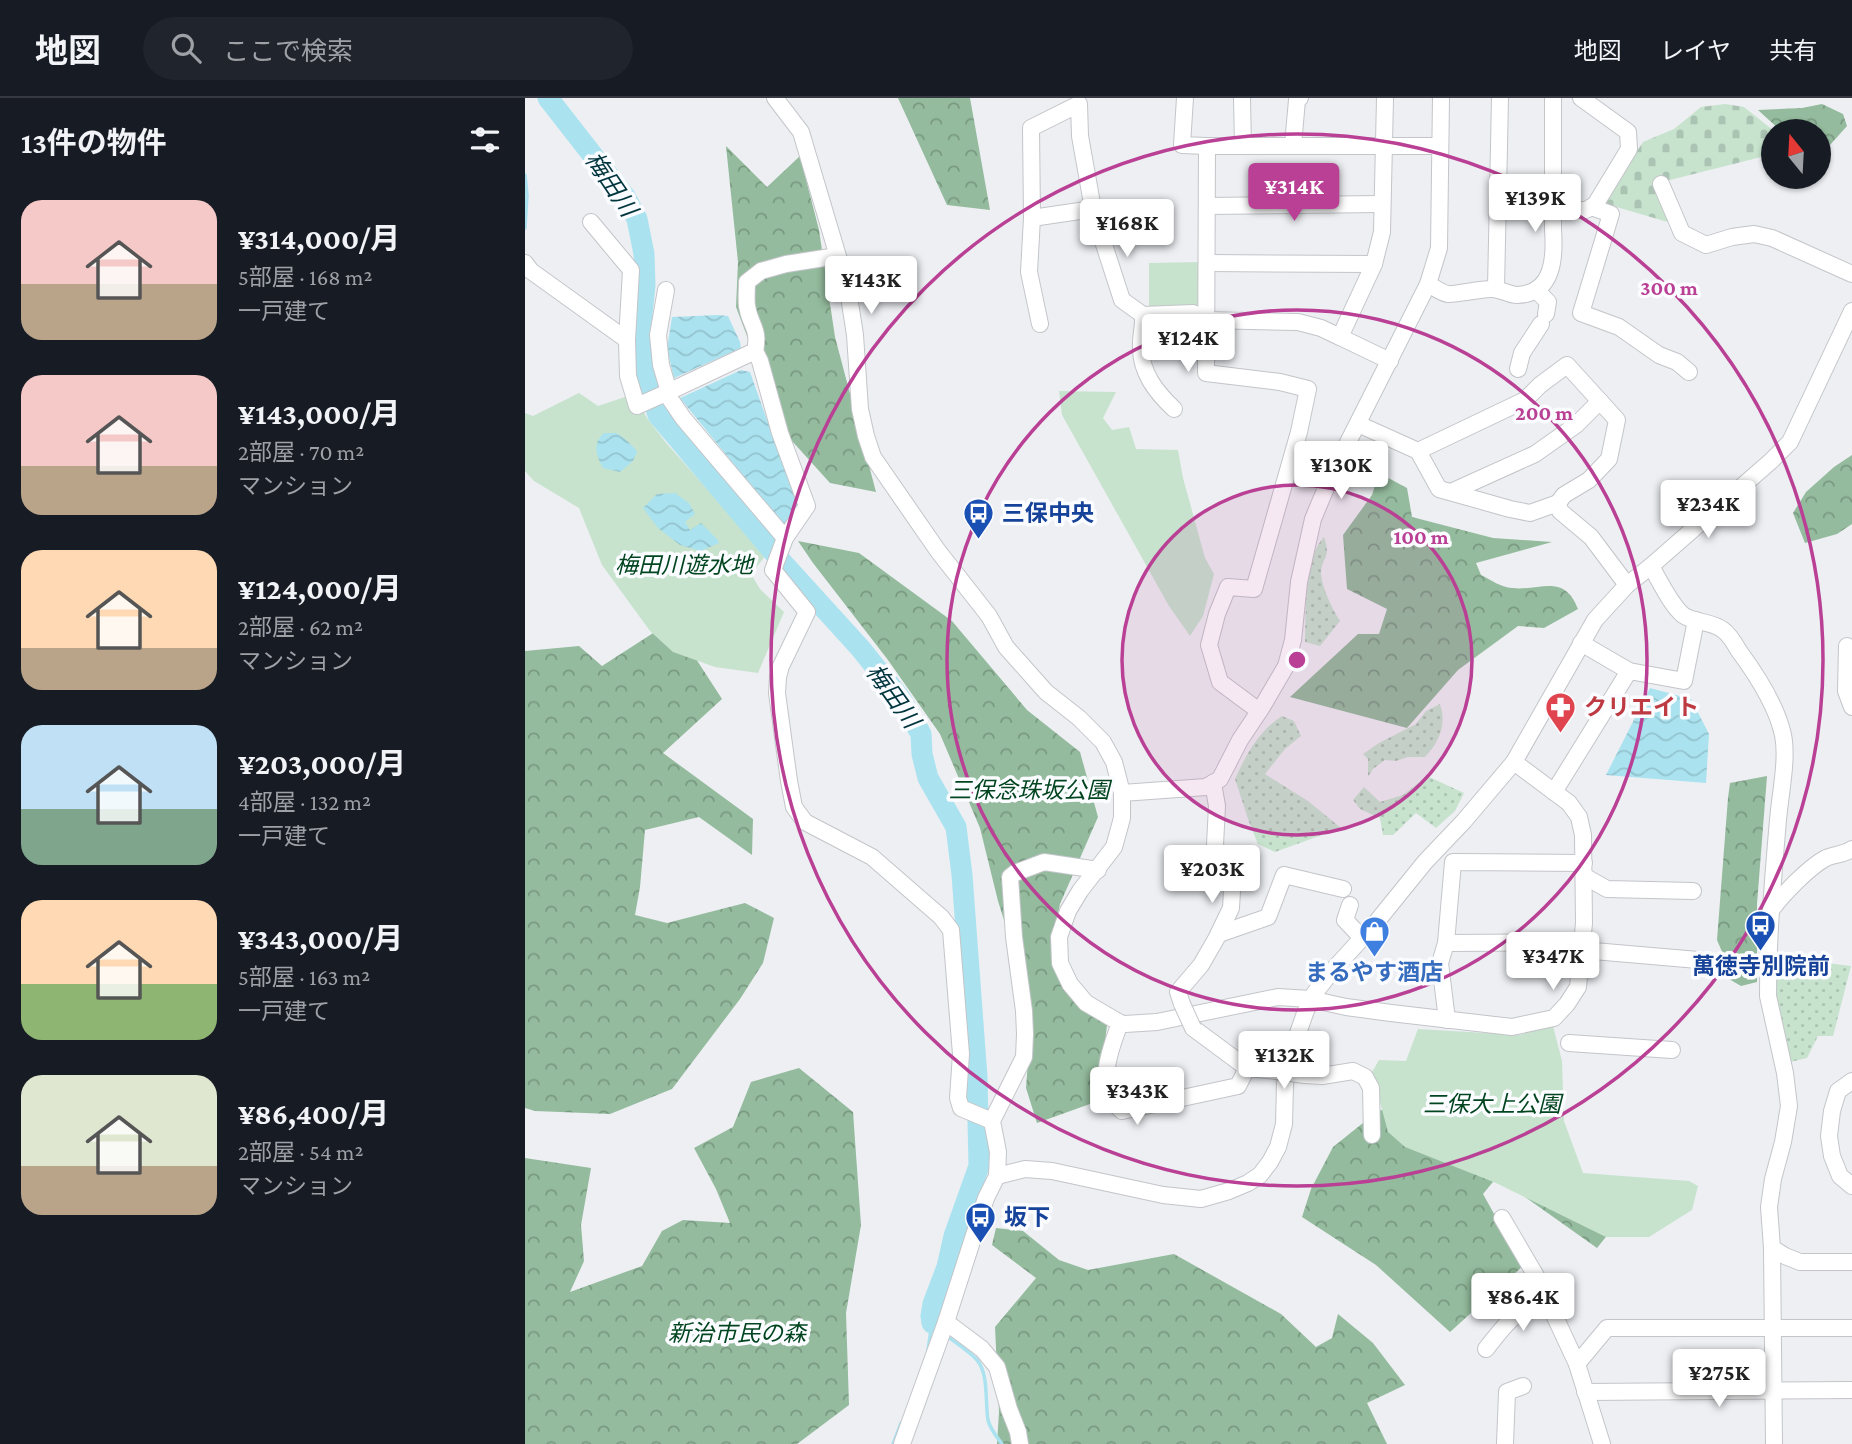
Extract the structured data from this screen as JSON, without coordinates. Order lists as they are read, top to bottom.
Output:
{
  "water": ["梅田川"],
  "parks": [
    "梅田川遊水地",
    "三保念珠坂公園",
    "三保大上公園",
    "新治市民の森"
  ],
  "places": {
    "bus stop": ["三保中央", "萬徳寺別院前", "坂下"],
    "pharmacy": ["クリエイト"],
    "shop": ["まるやす酒店"]
  },
  "north": "top",
  "page": {
    "header": "地図",
    "search": "ここで検索",
    "nav": ["地図", "レイヤ", "共有"],
    "heading": "13件の物件",
    "price": [
      "¥314K",
      "¥139K",
      "¥168K",
      "¥143K",
      "¥124K",
      "¥130K",
      "¥234K",
      "¥203K",
      "¥347K",
      "¥132K",
      "¥343K",
      "¥86.4K",
      "¥275K"
    ],
    "list": [
      {
        "name": "¥314,000/月",
        "note": "5部屋 · 168 m² · 一戸建て"
      },
      {
        "name": "¥143,000/月",
        "note": "2部屋 · 70 m² · マンション"
      },
      {
        "name": "¥124,000/月",
        "note": "2部屋 · 62 m² · マンション"
      },
      {
        "name": "¥203,000/月",
        "note": "4部屋 · 132 m² · 一戸建て"
      },
      {
        "name": "¥343,000/月",
        "note": "5部屋 · 163 m² · 一戸建て"
      },
      {
        "name": "¥86,400/月",
        "note": "2部屋 · 54 m² · マンション"
      }
    ]
  },
  "rings": ["300 m", "200 m", "100 m"]
}
